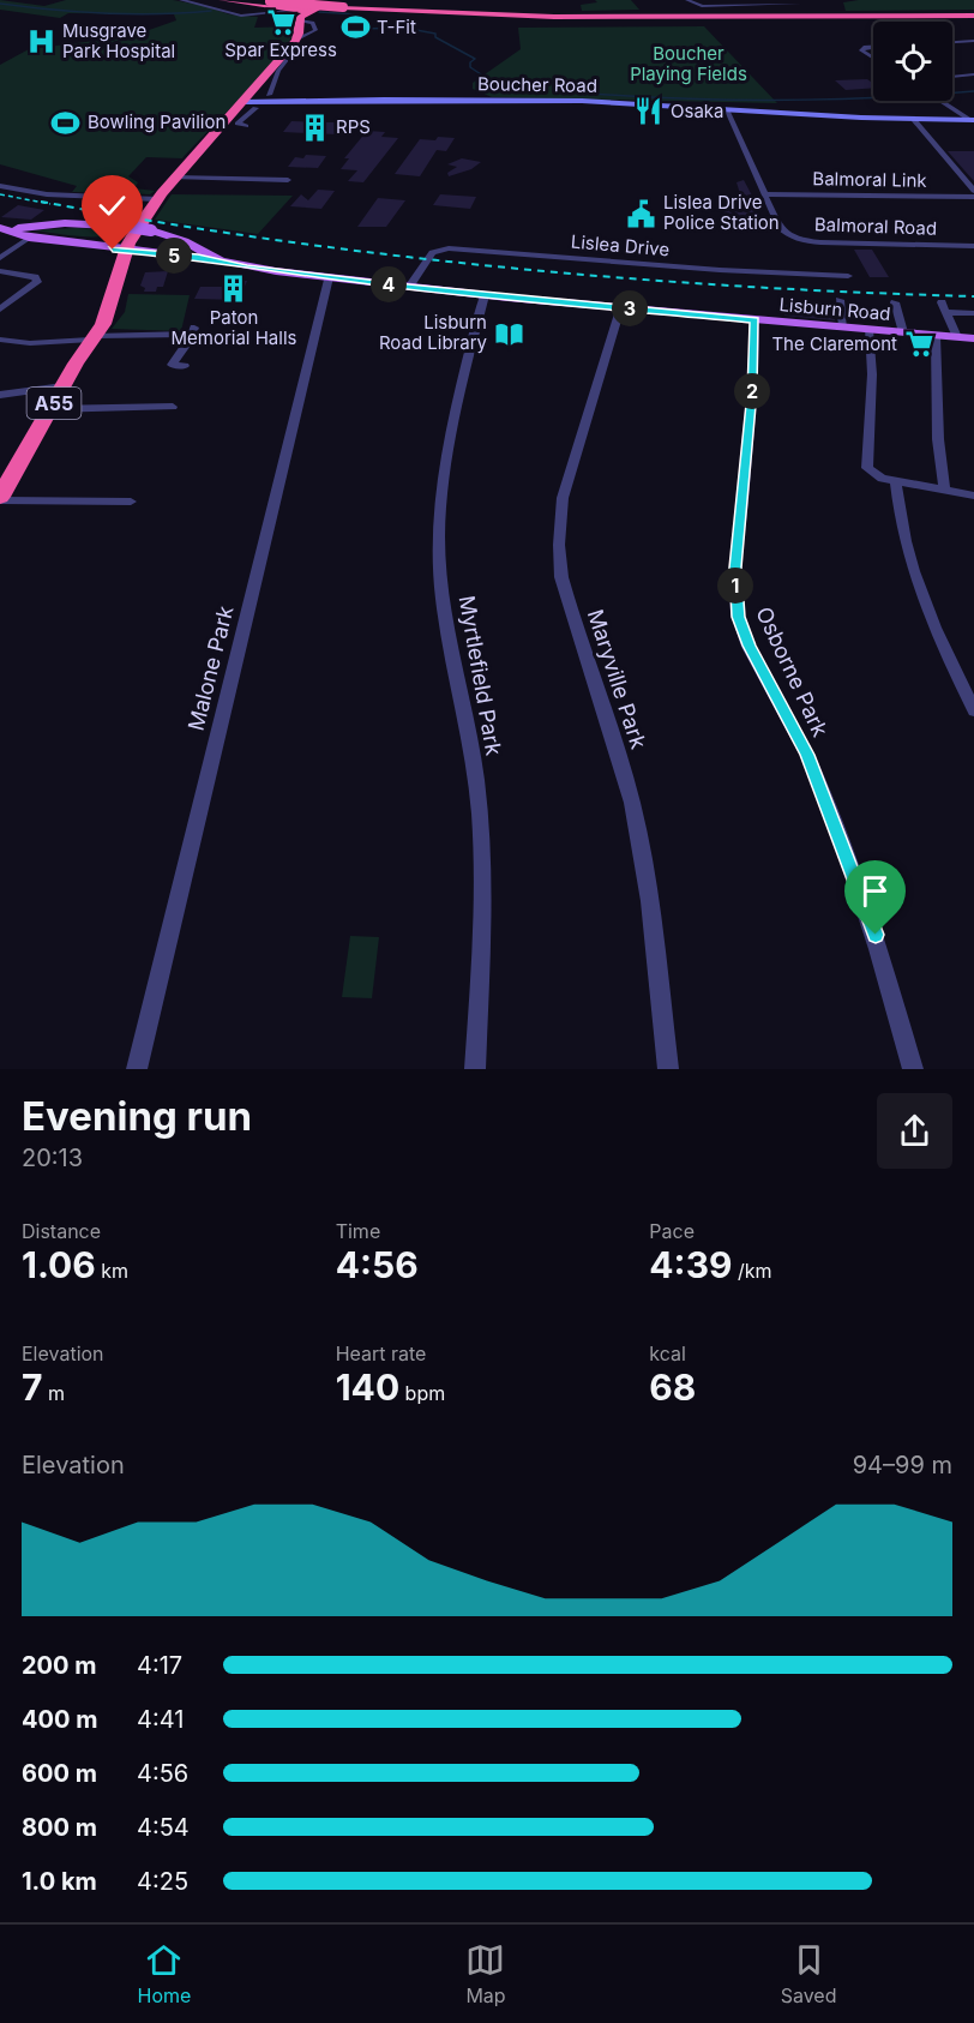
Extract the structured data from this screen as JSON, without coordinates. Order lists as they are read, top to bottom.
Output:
{
  "streets": {
    "highway": ["A55"],
    "main road": ["Lisburn Road"],
    "street": [
      "Boucher Road",
      "Balmoral Link",
      "Balmoral Road",
      "Lislea Drive",
      "Malone Park",
      "Osborne Park",
      "Myrtlefield Park",
      "Maryville Park"
    ]
  },
  "crossings": [
    ["Boucher Road", "Balmoral Road"],
    ["Boucher Road", "A55"],
    ["Balmoral Link", "Balmoral Road"],
    ["Lislea Drive", "Lisburn Road"],
    ["Lisburn Road", "A55"],
    ["Lisburn Road", "Malone Park"],
    ["Lisburn Road", "Osborne Park"],
    ["Lisburn Road", "Myrtlefield Park"],
    ["Lisburn Road", "Maryville Park"]
  ],
  "parks": ["Boucher Playing Fields"],
  "places": {
    "supermarket": ["Spar Express", "The Claremont"],
    "sports": ["T-Fit", "Bowling Pavilion"],
    "hospital": ["Musgrave Park Hospital"],
    "restaurant": ["Osaka"],
    "building": ["RPS", "Paton Memorial Halls"],
    "public building": ["Lislea Drive Police Station"],
    "library": ["Lisburn Road Library"]
  },
  "page": {
    "pins": [
      "5",
      "4",
      "3",
      "2",
      "1"
    ],
    "heading": ["Evening run", "20:13"],
    "stats": [
      ["Distance", "1.06 km"],
      ["Time", "4:56"],
      ["Pace", "4:39 /km"],
      ["Elevation", "7 m"],
      ["Heart rate", "140 bpm"],
      ["kcal", "68"]
    ],
    "chart": ["Elevation", "94–99 m"],
    "list": [
      {
        "name": "200 m",
        "note": "4:17"
      },
      {
        "name": "400 m",
        "note": "4:41"
      },
      {
        "name": "600 m",
        "note": "4:56"
      },
      {
        "name": "800 m",
        "note": "4:54"
      },
      {
        "name": "1.0 km",
        "note": "4:25"
      }
    ],
    "tabs": ["Home", "Map", "Saved"]
  }
}
